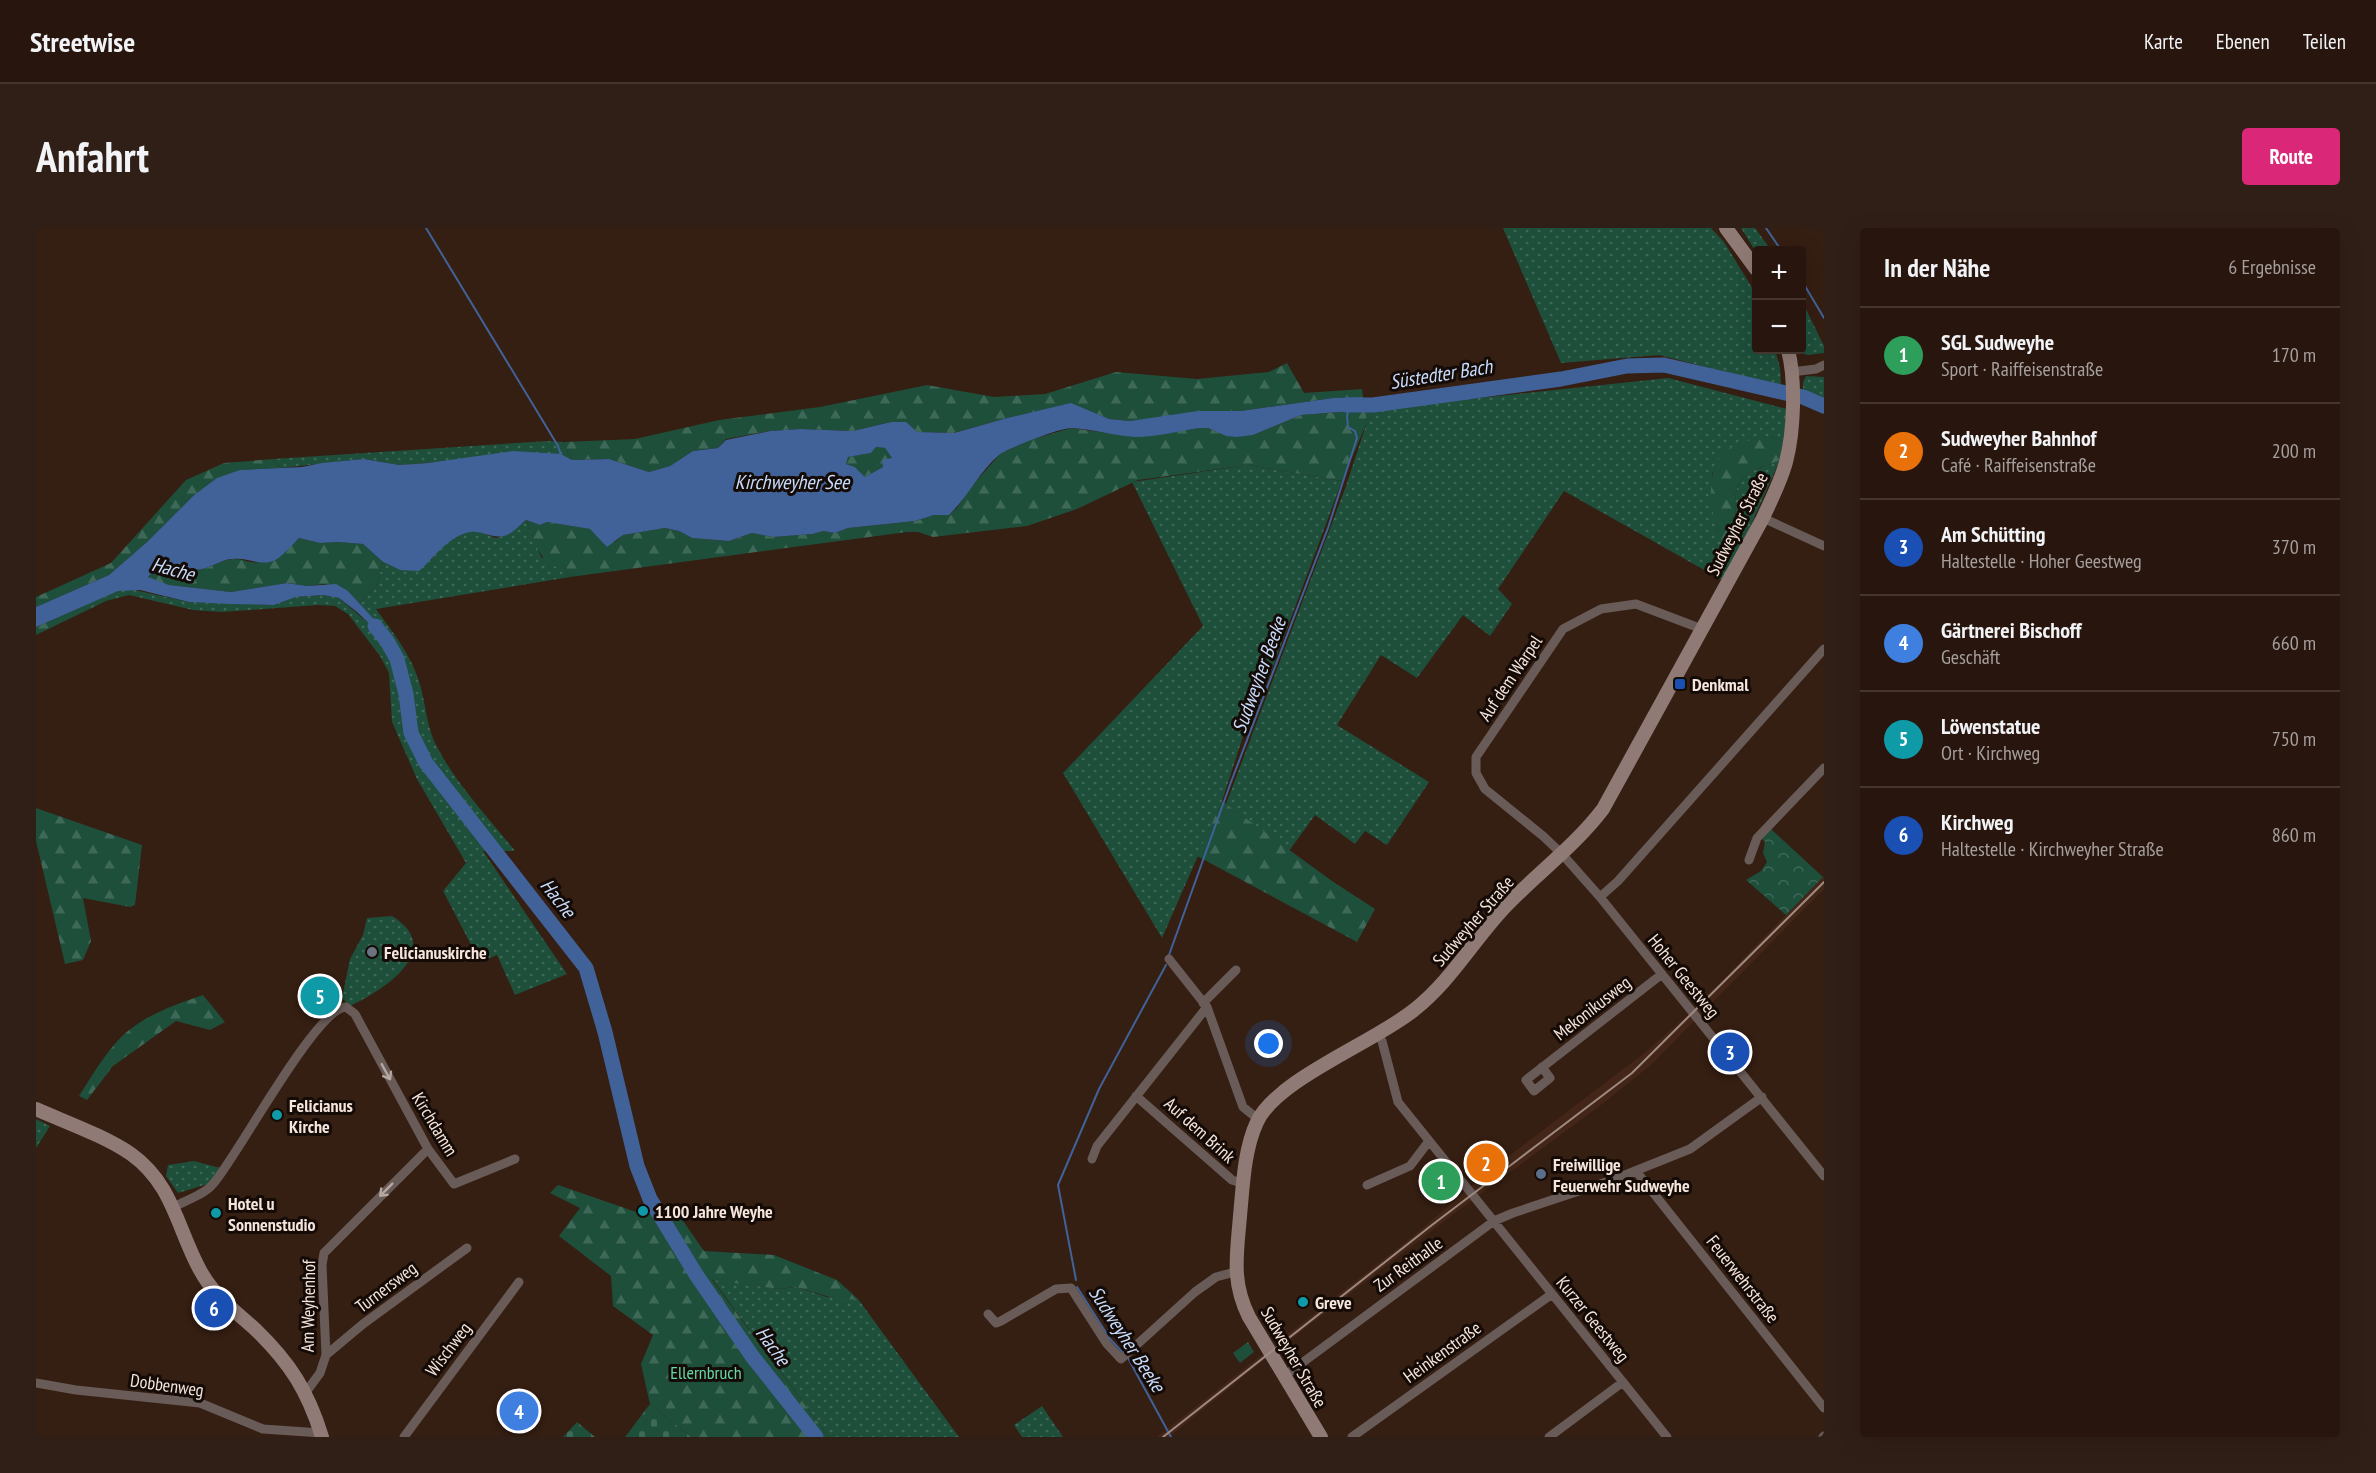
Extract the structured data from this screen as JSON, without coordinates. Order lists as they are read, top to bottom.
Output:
{
  "streets": {
    "street": [
      "Sudweyher Straße",
      "Auf dem Warpel",
      "Hoher Geestweg",
      "Mekonikusweg",
      "Kirchdamm",
      "Auf dem Brink",
      "Zur Reithalle",
      "Feuerwehrstraße",
      "Turnersweg",
      "Am Weyhenhof",
      "Kurzer Geestweg",
      "Wischweg",
      "Heinkenstraße",
      "Dobbenweg"
    ]
  },
  "crossings": [
    ["Sudweyher Straße", "Auf dem Warpel"],
    ["Sudweyher Straße", "Hoher Geestweg"],
    ["Sudweyher Straße", "Auf dem Brink"],
    ["Sudweyher Straße", "Zur Reithalle"],
    ["Sudweyher Straße", "Kurzer Geestweg"],
    ["Auf dem Warpel", "Hoher Geestweg"],
    ["Hoher Geestweg", "Mekonikusweg"],
    ["Hoher Geestweg", "Zur Reithalle"],
    ["Kirchdamm", "Am Weyhenhof"],
    ["Zur Reithalle", "Feuerwehrstraße"],
    ["Zur Reithalle", "Kurzer Geestweg"],
    ["Turnersweg", "Am Weyhenhof"],
    ["Kurzer Geestweg", "Heinkenstraße"]
  ],
  "one_way": ["Am Weyhenhof"],
  "water": [
    "Süstedter Bach",
    "Kirchweyher See",
    "Hache",
    "Sudweyher Beeke"
  ],
  "parks": ["Ellernbruch"],
  "places": {
    "transit": ["Denkmal"],
    "other": [
      "Felicianuskirche",
      "Felicianus Kirche",
      "Freiwillige Feuerwehr Sudweyhe",
      "1100 Jahre Weyhe",
      "Hotel u Sonnenstudio",
      "Greve"
    ]
  },
  "page": {
    "header": "Streetwise",
    "nav": ["Karte", "Ebenen", "Teilen"],
    "buttons": "Route",
    "title": "Anfahrt",
    "heading": ["In der Nähe", "6 Ergebnisse"],
    "map_buttons": ["+", "−"],
    "list": [
      {
        "mark": "1",
        "name": "SGL Sudweyhe",
        "note": "Sport · Raiffeisenstraße",
        "value": "170 m"
      },
      {
        "mark": "2",
        "name": "Sudweyher Bahnhof",
        "note": "Café · Raiffeisenstraße",
        "value": "200 m"
      },
      {
        "mark": "3",
        "name": "Am Schütting",
        "note": "Haltestelle · Hoher Geestweg",
        "value": "370 m"
      },
      {
        "mark": "4",
        "name": "Gärtnerei Bischoff",
        "note": "Geschäft",
        "value": "660 m"
      },
      {
        "mark": "5",
        "name": "Löwenstatue",
        "note": "Ort · Kirchweg",
        "value": "750 m"
      },
      {
        "mark": "6",
        "name": "Kirchweg",
        "note": "Haltestelle · Kirchweyher Straße",
        "value": "860 m"
      }
    ],
    "pins": [
      "5",
      "3",
      "2",
      "1",
      "6",
      "4"
    ]
  }
}
